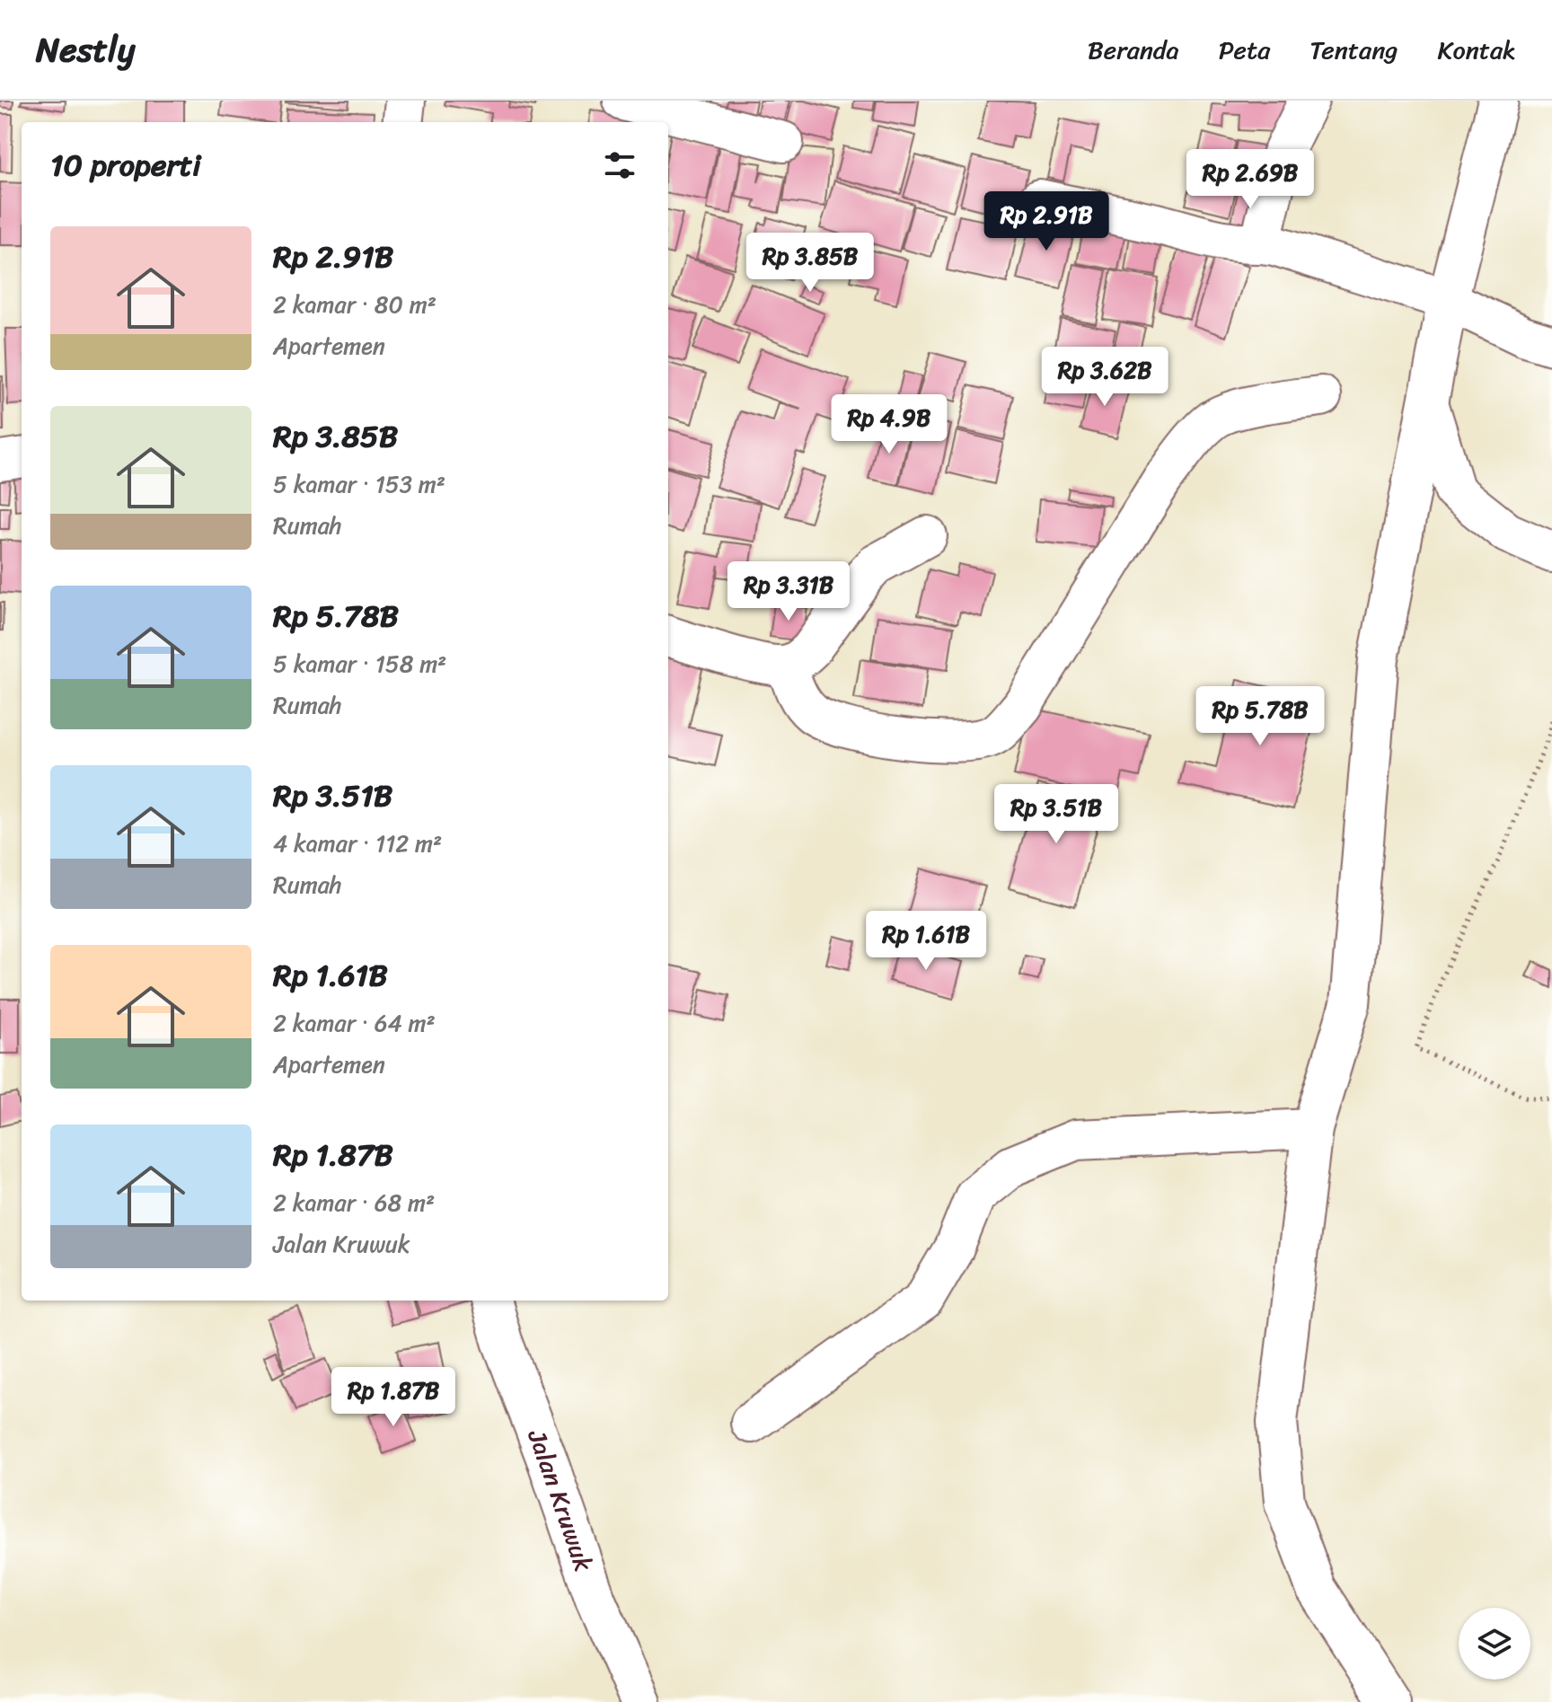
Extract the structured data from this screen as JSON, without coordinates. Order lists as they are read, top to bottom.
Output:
{
  "streets": {
    "street": ["Jalan Kruwuk"]
  },
  "page": {
    "header": "Nestly",
    "nav": [
      "Beranda",
      "Peta",
      "Tentang",
      "Kontak"
    ],
    "heading": "10 properti",
    "price": [
      "Rp 2.69B",
      "Rp 2.91B",
      "Rp 3.85B",
      "Rp 3.62B",
      "Rp 4.9B",
      "Rp 3.31B",
      "Rp 5.78B",
      "Rp 3.51B",
      "Rp 1.61B",
      "Rp 1.87B"
    ],
    "list": [
      {
        "name": "Rp 2.91B",
        "note": "2 kamar · 80 m² · Apartemen"
      },
      {
        "name": "Rp 3.85B",
        "note": "5 kamar · 153 m² · Rumah"
      },
      {
        "name": "Rp 5.78B",
        "note": "5 kamar · 158 m² · Rumah"
      },
      {
        "name": "Rp 3.51B",
        "note": "4 kamar · 112 m² · Rumah"
      },
      {
        "name": "Rp 1.61B",
        "note": "2 kamar · 64 m² · Apartemen"
      },
      {
        "name": "Rp 1.87B",
        "note": "2 kamar · 68 m² · Jalan Kruwuk"
      }
    ]
  }
}
